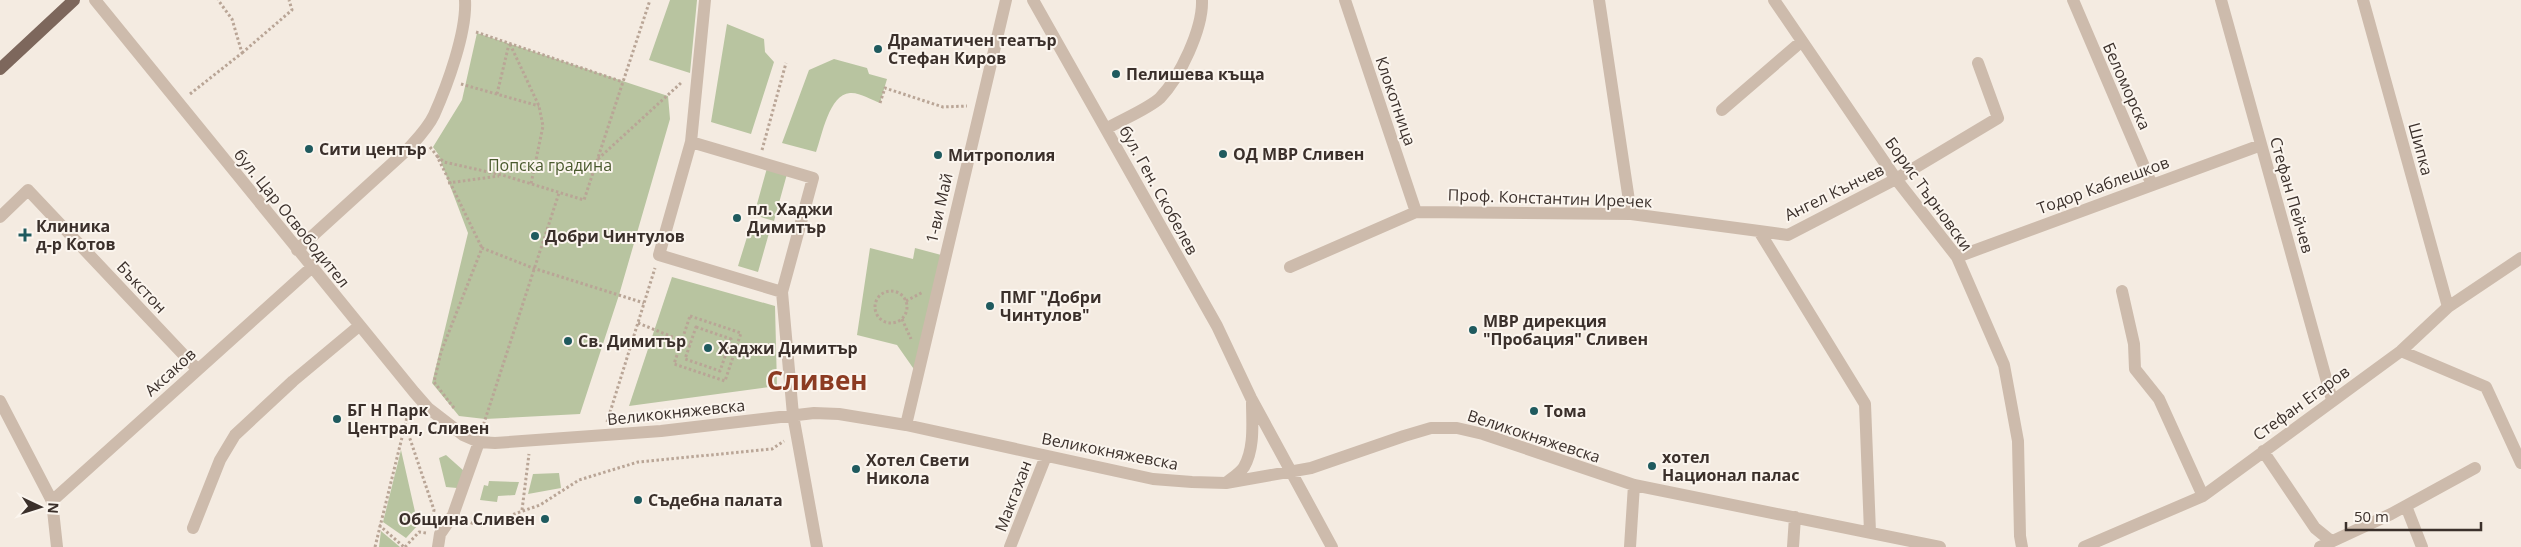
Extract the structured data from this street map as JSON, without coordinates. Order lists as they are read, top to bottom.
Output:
{
  "streets": {
    "street": [
      "Беломорска",
      "Клокотница",
      "Шипка",
      "Тодор Каблешков",
      "бул. Ген. Скобелев",
      "Ангел Кънчев",
      "Борис Търновски",
      "Стефан Пейчев",
      "Проф. Константин Иречек",
      "1-ви Май",
      "бул. Цар Освободител",
      "Бъкстон",
      "Аксаков",
      "Стефан Егаров",
      "Великокняжевска",
      "Макгахан"
    ]
  },
  "crossings": [
    ["Беломорска", "Тодор Каблешков"],
    ["Клокотница", "Проф. Константин Иречек"],
    ["Шипка", "Стефан Егаров"],
    ["Тодор Каблешков", "Борис Търновски"],
    ["Тодор Каблешков", "Стефан Пейчев"],
    ["бул. Ген. Скобелев", "Великокняжевска"],
    ["Ангел Кънчев", "Борис Търновски"],
    ["Ангел Кънчев", "Проф. Константин Иречек"],
    ["Стефан Пейчев", "Стефан Егаров"],
    ["1-ви Май", "Великокняжевска"],
    ["бул. Цар Освободител", "Аксаков"],
    ["бул. Цар Освободител", "Великокняжевска"],
    ["Бъкстон", "Аксаков"],
    ["Великокняжевска", "Макгахан"]
  ],
  "districts": ["Сливен"],
  "parks": ["Попска градина"],
  "places": {
    "other": [
      "Драматичен театър Стефан Киров",
      "Пелишева къща",
      "Сити център",
      "ОД МВР Сливен",
      "Митрополия",
      "пл. Хаджи Димитър",
      "Добри Чинтулов",
      "ПМГ \"Добри Чинтулов\"",
      "МВР дирекция \"Пробация\" Сливен",
      "Св. Димитър",
      "Хаджи Димитър",
      "Тома",
      "БГ H Парк Централ, Сливен",
      "хотел Национал палас",
      "Хотел Свети Никола",
      "Съдебна палата",
      "Община Сливен"
    ],
    "health": ["Клиника д-р Котов"]
  },
  "scale_bar": "50 m",
  "north": "right"
}
